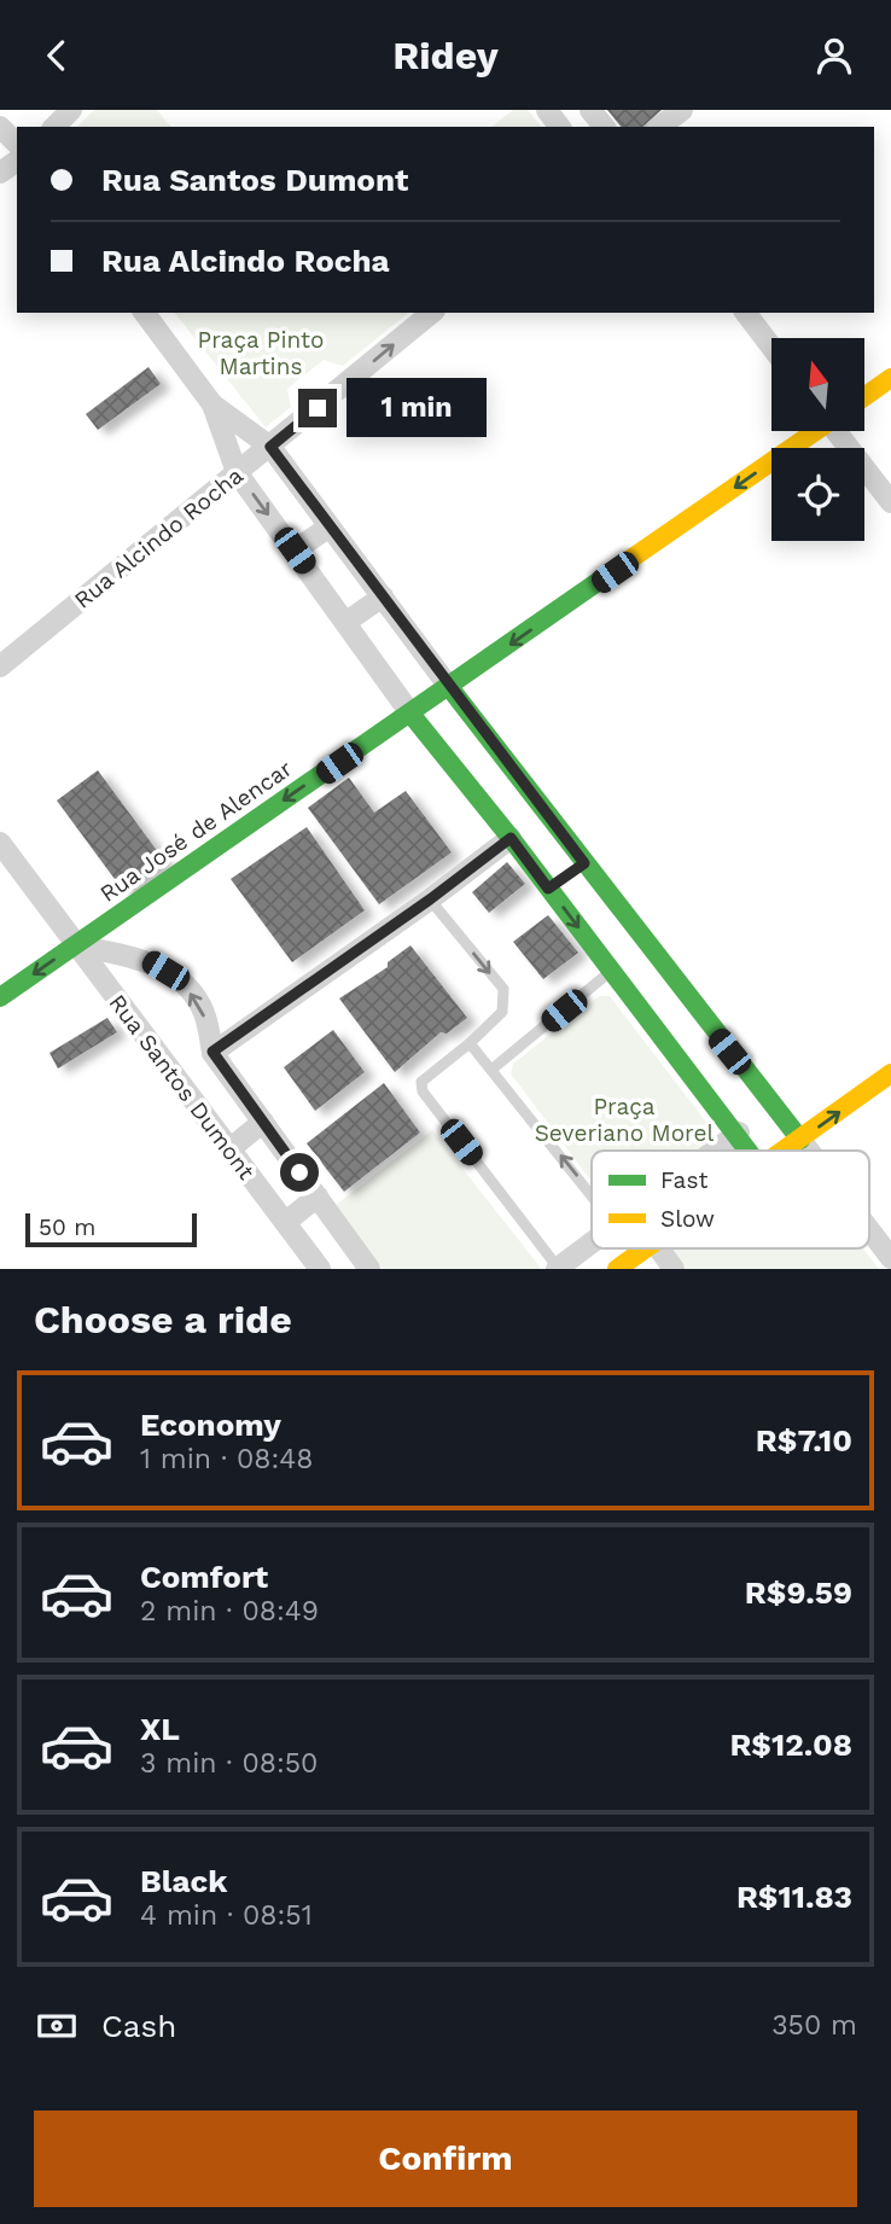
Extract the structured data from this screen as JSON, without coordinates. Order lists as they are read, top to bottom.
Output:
{
  "streets": {
    "street": ["Rua Alcindo Rocha", "Rua José de Alencar", "Rua Santos Dumont"]
  },
  "crossings": [
    ["Rua José de Alencar", "Rua Santos Dumont"]
  ],
  "one_way": ["Rua Alcindo Rocha"],
  "parks": ["Praça Pinto Martins", "Praça Severiano Morel"],
  "legend": ["Fast", "Slow"],
  "scale_bar": "50 m",
  "north": "top",
  "page": {
    "header": "Ridey",
    "banner": ["Rua Santos Dumont", "Rua Alcindo Rocha"],
    "bubble": "1 min",
    "scale": "50 m",
    "heading": "Choose a ride",
    "list": [
      {
        "name": "Economy",
        "note": "1 min · 08:48",
        "value": "R$7.10"
      },
      {
        "name": "Comfort",
        "note": "2 min · 08:49",
        "value": "R$9.59"
      },
      {
        "name": "XL",
        "note": "3 min · 08:50",
        "value": "R$12.08"
      },
      {
        "name": "Black",
        "note": "4 min · 08:51",
        "value": "R$11.83"
      }
    ],
    "pay": ["Cash", "350 m"],
    "buttons": "Confirm"
  }
}
